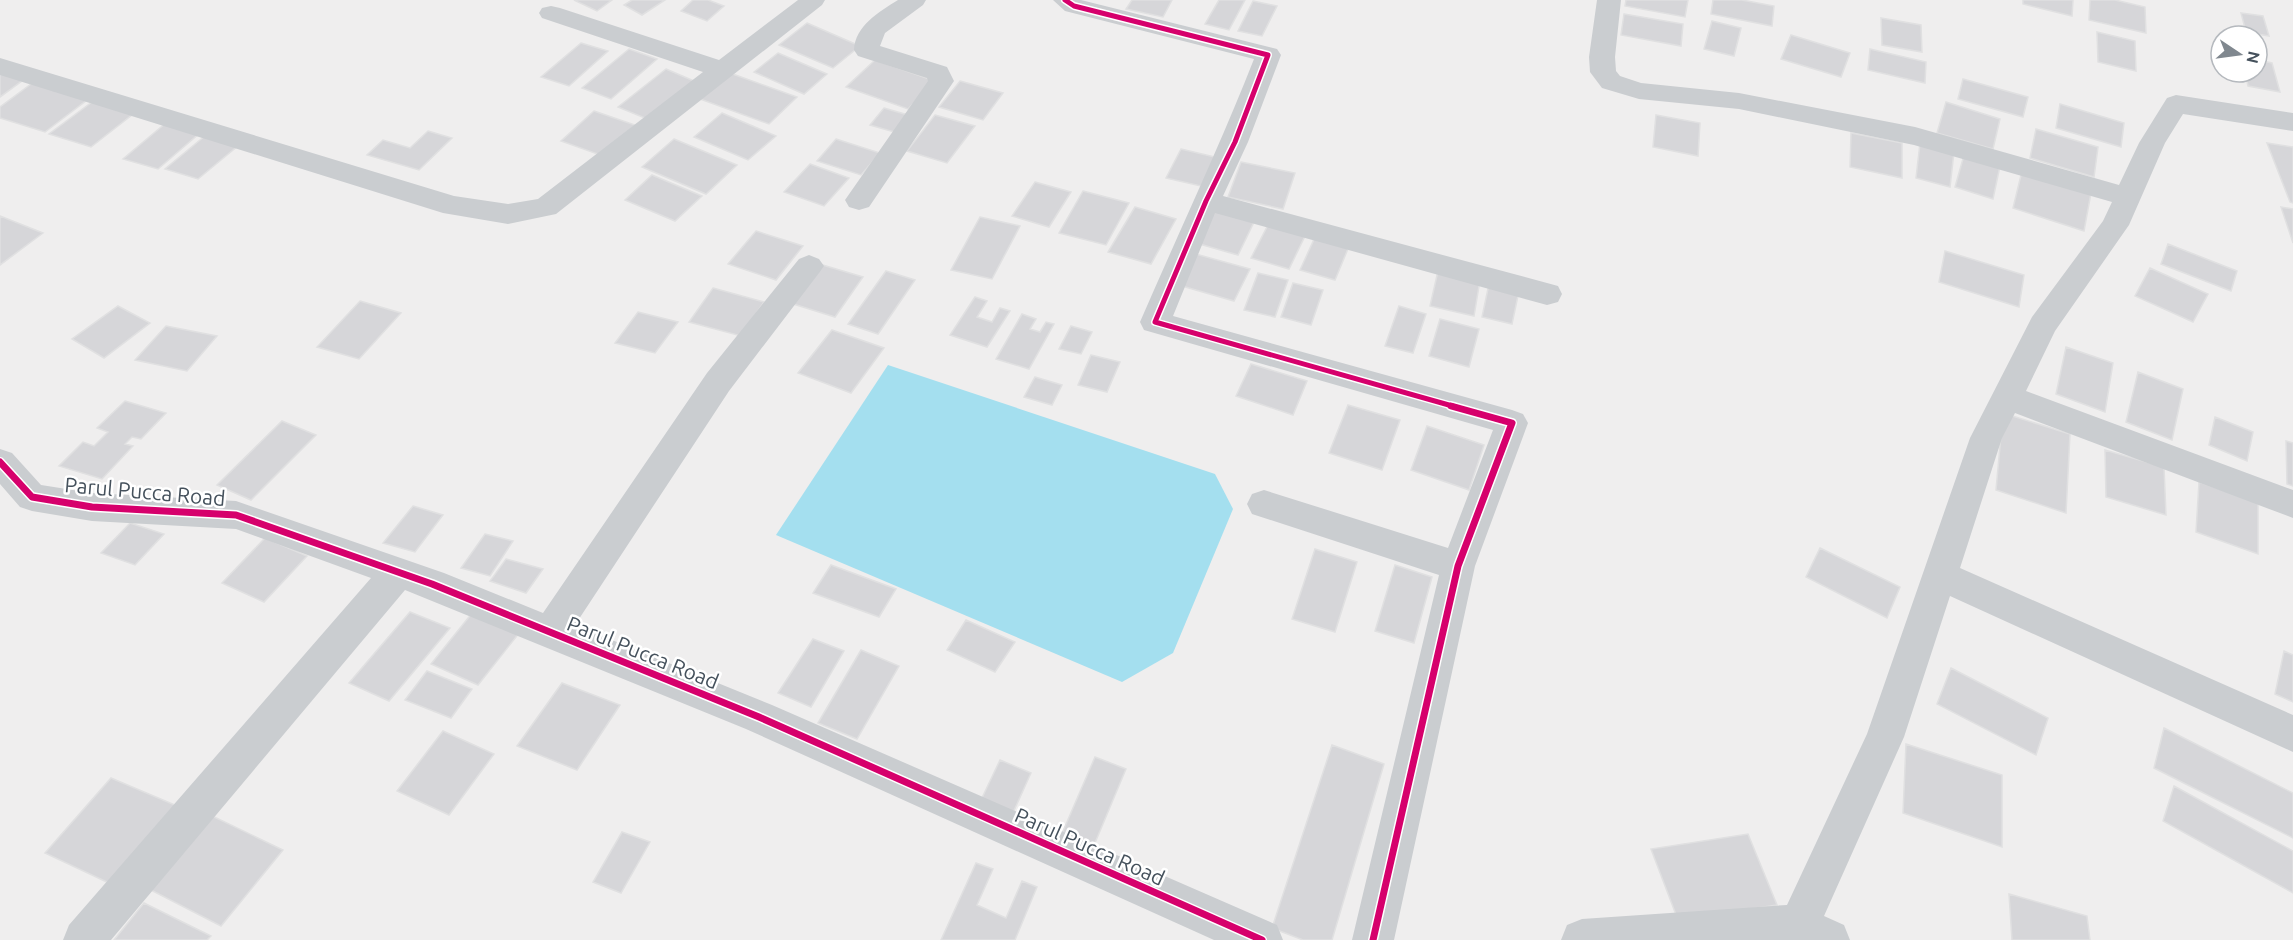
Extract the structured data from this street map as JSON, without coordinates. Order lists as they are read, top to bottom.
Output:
{
  "streets": {
    "street": ["Parul Pucca Road"]
  },
  "north": "right"
}
